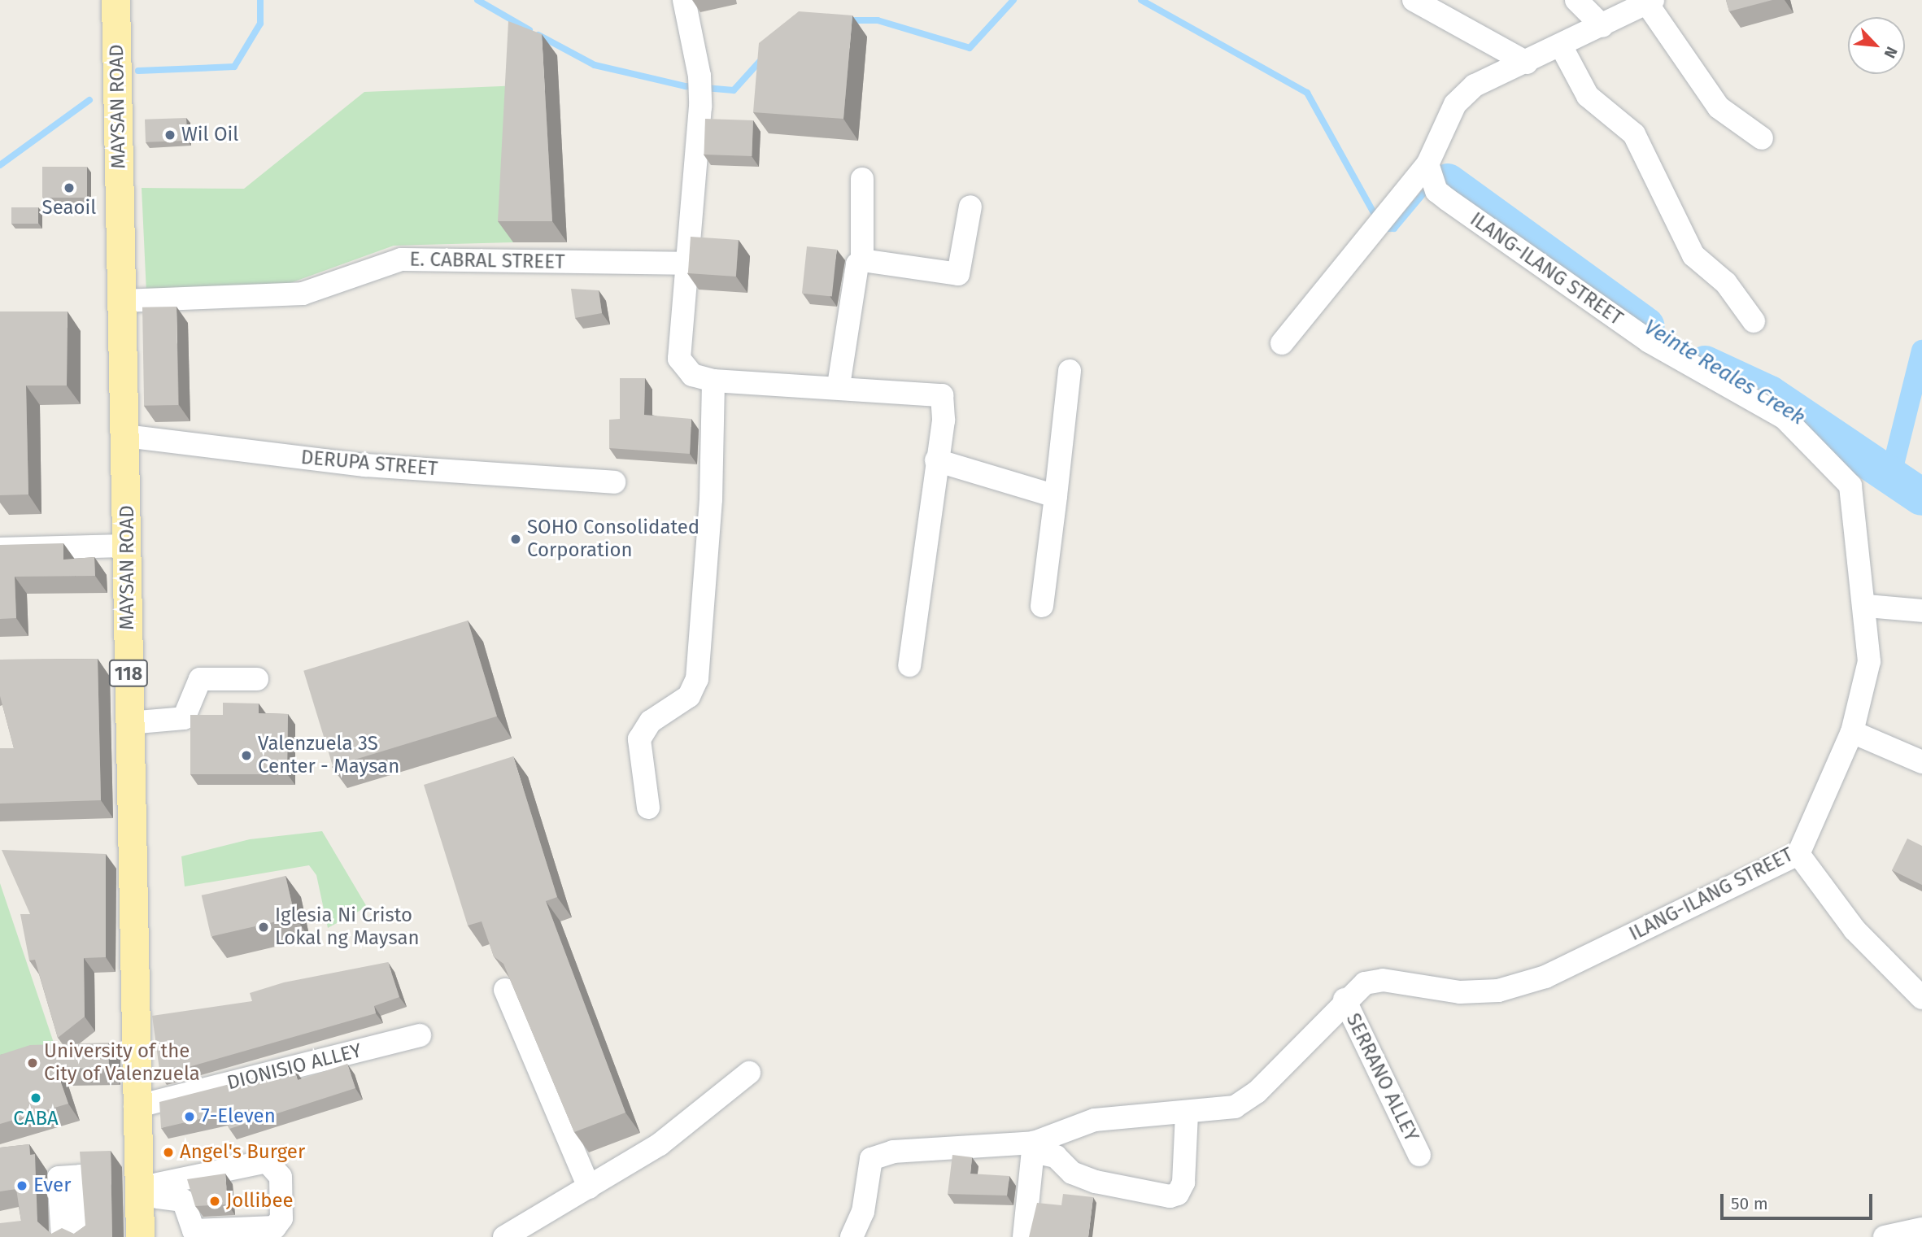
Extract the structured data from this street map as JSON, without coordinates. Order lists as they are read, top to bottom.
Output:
{
  "streets": {
    "main road": ["MAYSAN ROAD", "118"],
    "street": [
      "E. CABRAL STREET",
      "ILANG-ILANG STREET",
      "DERUPA STREET",
      "DIONISIO ALLEY",
      "SERRANO ALLEY"
    ]
  },
  "crossings": [
    ["MAYSAN ROAD", "E. CABRAL STREET"],
    ["MAYSAN ROAD", "DERUPA STREET"],
    ["MAYSAN ROAD", "DIONISIO ALLEY"],
    ["ILANG-ILANG STREET", "SERRANO ALLEY"]
  ],
  "water": ["Veinte Reales Creek"],
  "places": [
    "Wil Oil",
    "Seaoil",
    "SOHO Consolidated Corporation",
    "Valenzuela 3S Center - Maysan",
    "Iglesia Ni Cristo Lokal ng Maysan",
    "University of the City of Valenzuela",
    "CABA",
    "7-Eleven",
    "Angel's Burger",
    "Ever",
    "Jollibee"
  ],
  "scale_bar": "50 m",
  "north": "bottom right"
}
